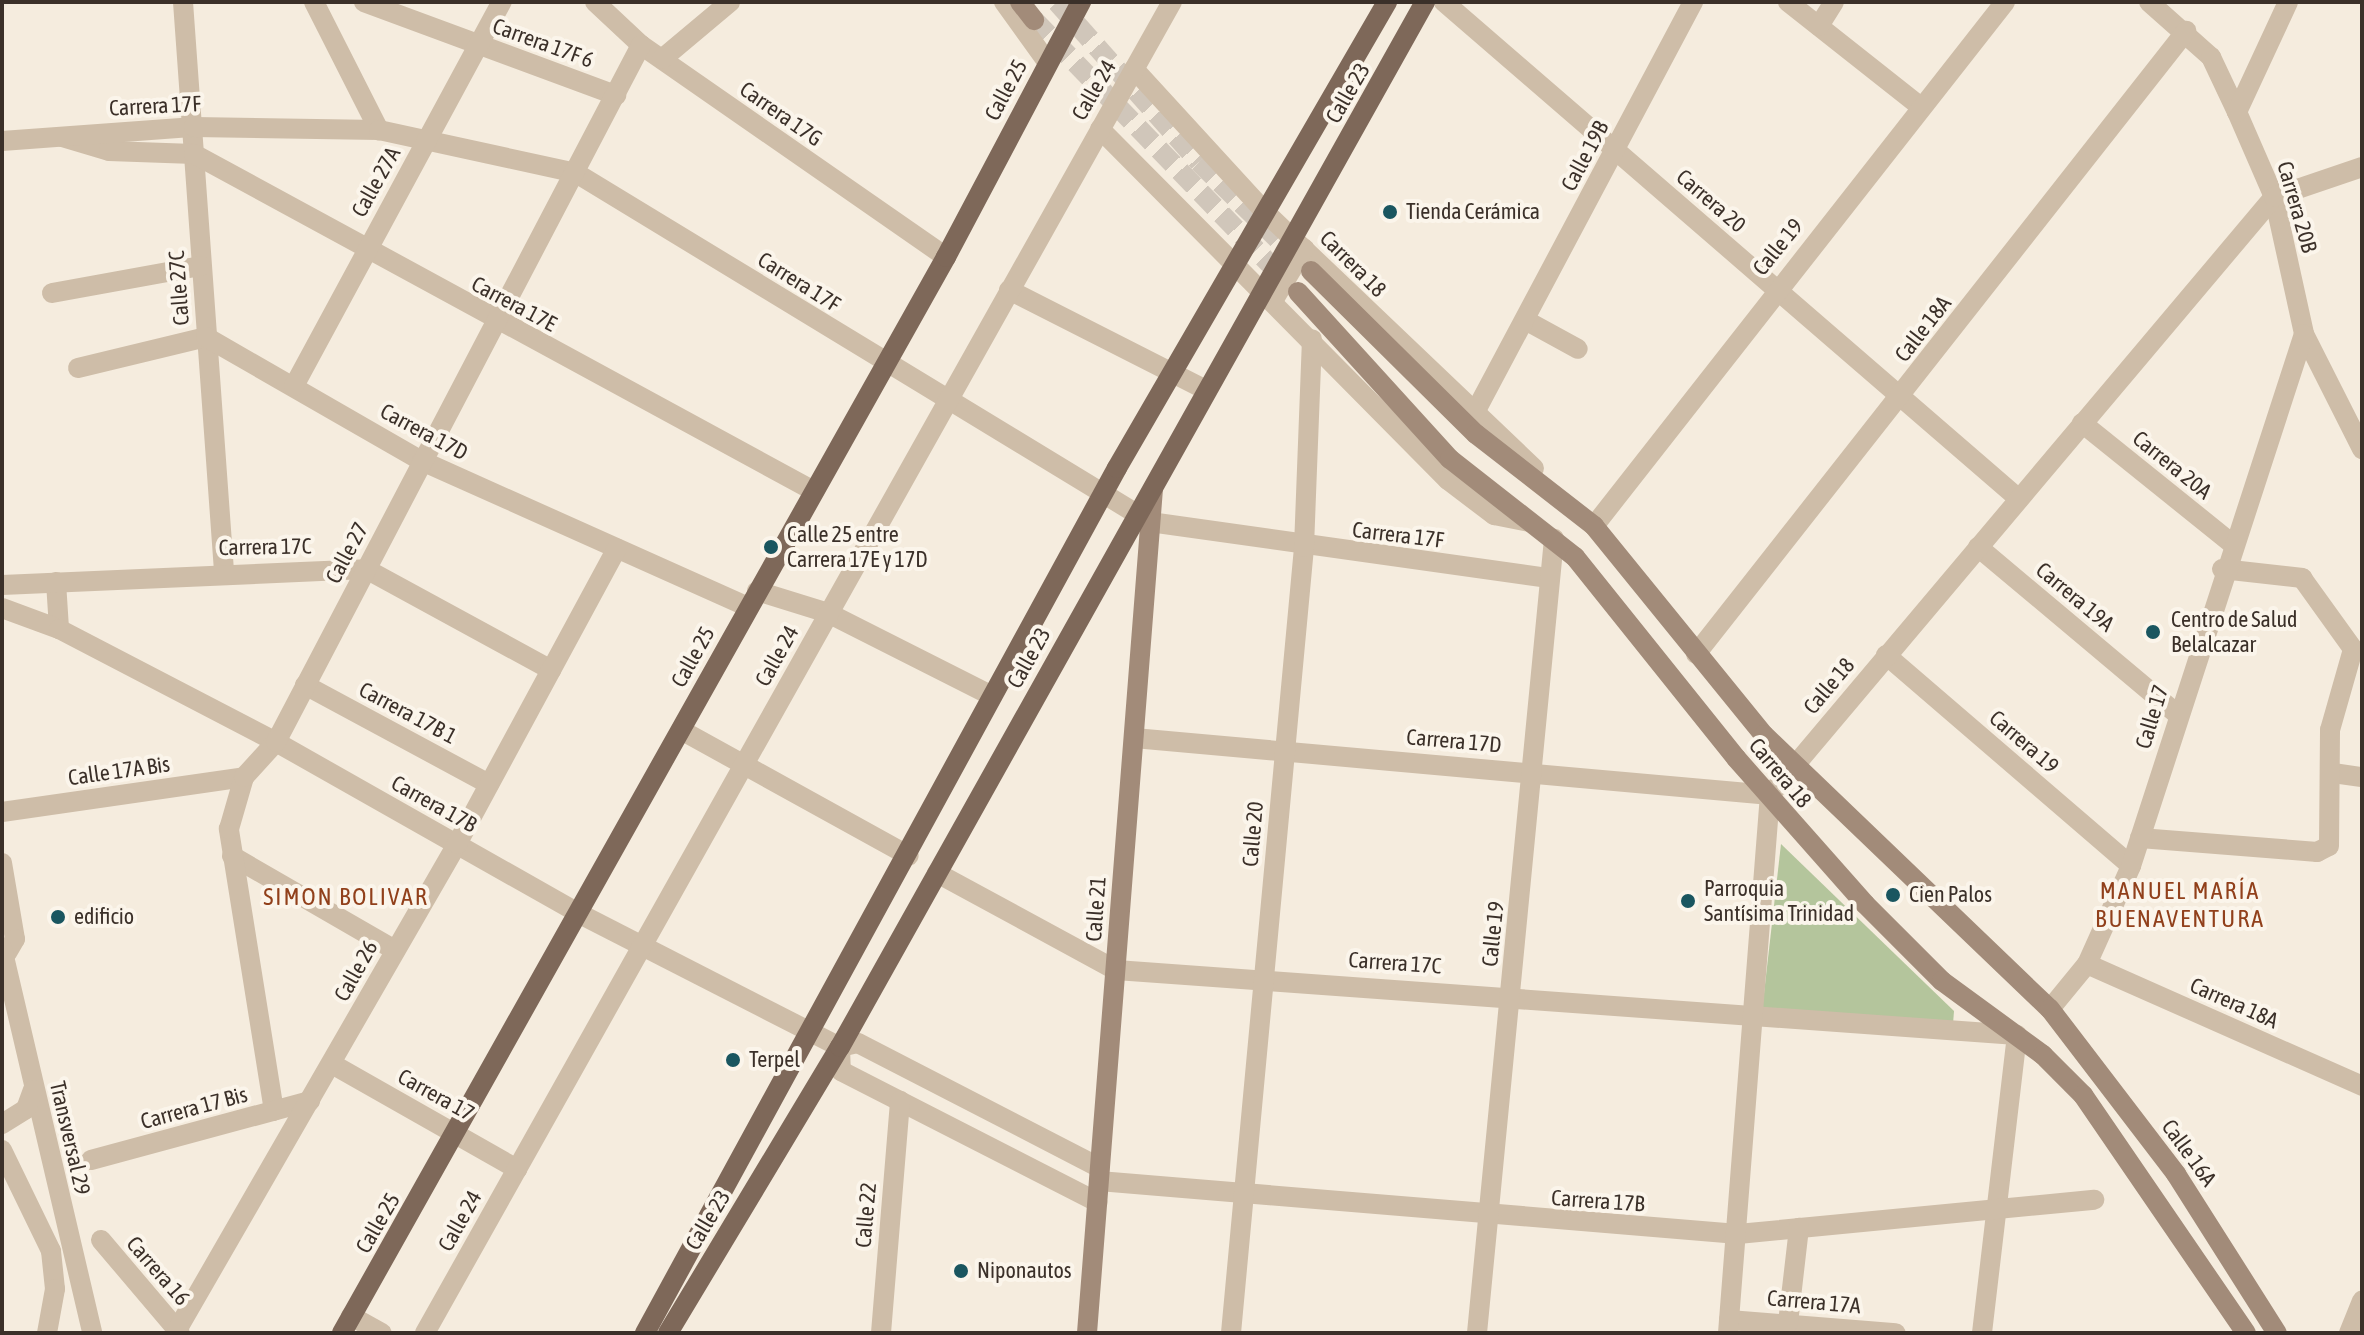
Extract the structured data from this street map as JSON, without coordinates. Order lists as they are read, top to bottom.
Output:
{
  "streets": {
    "main road": [
      "Calle 25",
      "Calle 23",
      "Carrera 18",
      "Calle 21",
      "Calle 16A"
    ],
    "street": [
      "Carrera 17F 6",
      "Calle 24",
      "Carrera 17F",
      "Carrera 17G",
      "Calle 19B",
      "Calle 27A",
      "Carrera 20",
      "Carrera 20B",
      "Calle 19",
      "Calle 27C",
      "Carrera 17E",
      "Calle 18A",
      "Carrera 17D",
      "Carrera 20A",
      "Carrera 17C",
      "Calle 27",
      "Carrera 19A",
      "Calle 18",
      "Carrera 17B 1",
      "Calle 17",
      "Carrera 19",
      "Calle 17A Bis",
      "Carrera 17B",
      "Calle 20",
      "Calle 26",
      "Carrera 18A",
      "Carrera 17",
      "Carrera 17 Bis",
      "Transversal 29",
      "Calle 22",
      "Carrera 16",
      "Carrera 17A"
    ]
  },
  "crossings": [
    ["Carrera 17F 6", "Calle 27A"],
    ["Carrera 17F 6", "Calle 27"],
    ["Calle 25", "Carrera 17F"],
    ["Calle 25", "Carrera 17G"],
    ["Calle 25", "Carrera 17E"],
    ["Calle 25", "Carrera 17D"],
    ["Calle 25", "Carrera 17B"],
    ["Calle 25", "Carrera 17"],
    ["Calle 24", "Carrera 17F"],
    ["Calle 24", "Carrera 18"],
    ["Calle 24", "Carrera 17D"],
    ["Calle 24", "Carrera 17B"],
    ["Calle 24", "Carrera 17"],
    ["Calle 23", "Carrera 17F"],
    ["Calle 23", "Carrera 18"],
    ["Calle 23", "Carrera 17D"],
    ["Calle 23", "Carrera 17C"],
    ["Calle 23", "Carrera 17B"],
    ["Calle 23", "Calle 21"],
    ["Carrera 17F", "Calle 27A"],
    ["Carrera 17F", "Calle 19"],
    ["Carrera 17F", "Calle 27C"],
    ["Carrera 17F", "Calle 27"],
    ["Carrera 17F", "Calle 20"],
    ["Carrera 17F", "Calle 21"],
    ["Carrera 17G", "Calle 27"],
    ["Calle 19B", "Carrera 20"],
    ["Calle 19B", "Carrera 18"],
    ["Calle 27A", "Carrera 17E"],
    ["Calle 27A", "Carrera 17D"],
    ["Carrera 20", "Calle 19"],
    ["Carrera 20", "Calle 18A"],
    ["Carrera 20", "Calle 18"],
    ["Carrera 20B", "Calle 18A"],
    ["Carrera 20B", "Calle 18"],
    ["Carrera 20B", "Calle 17"],
    ["Calle 19", "Carrera 18"],
    ["Calle 19", "Carrera 17D"],
    ["Calle 19", "Carrera 17C"],
    ["Calle 19", "Carrera 17B"],
    ["Carrera 18", "Calle 18A"],
    ["Carrera 18", "Carrera 17D"],
    ["Carrera 18", "Carrera 17C"],
    ["Carrera 18", "Calle 18"],
    ["Carrera 18", "Calle 17"],
    ["Carrera 18", "Calle 20"],
    ["Carrera 18", "Calle 16A"],
    ["Calle 27C", "Carrera 17E"],
    ["Calle 27C", "Carrera 17D"],
    ["Calle 27C", "Carrera 17C"],
    ["Carrera 17E", "Calle 27"],
    ["Carrera 17D", "Calle 27"],
    ["Carrera 17D", "Calle 18"],
    ["Carrera 17D", "Calle 20"],
    ["Carrera 17D", "Calle 21"],
    ["Carrera 17D", "Calle 26"],
    ["Carrera 20A", "Calle 18"],
    ["Carrera 20A", "Calle 17"],
    ["Carrera 17C", "Calle 27"],
    ["Carrera 17C", "Calle 20"],
    ["Carrera 17C", "Calle 21"],
    ["Carrera 17C", "Calle 26"],
    ["Calle 27", "Carrera 17B 1"],
    ["Calle 27", "Calle 17A Bis"],
    ["Calle 27", "Carrera 17B"],
    ["Calle 27", "Carrera 17 Bis"],
    ["Carrera 19A", "Calle 18"],
    ["Carrera 19A", "Calle 17"],
    ["Calle 18", "Carrera 19"],
    ["Carrera 17B 1", "Calle 26"],
    ["Calle 17", "Carrera 19"],
    ["Calle 17", "Carrera 18A"],
    ["Calle 17", "Calle 16A"],
    ["Carrera 17B", "Calle 20"],
    ["Carrera 17B", "Calle 21"],
    ["Carrera 17B", "Calle 26"],
    ["Calle 26", "Carrera 17"],
    ["Calle 26", "Carrera 17 Bis"],
    ["Calle 26", "Carrera 16"]
  ],
  "districts": ["MANUEL MARÍA BUENAVENTURA", "SIMON BOLIVAR"],
  "places": [
    "Tienda Cerámica",
    "Calle 25 entre Carrera 17E y 17D",
    "Centro de Salud Belalcazar",
    "Cien Palos",
    "Parroquia Santísima Trinidad",
    "edificio",
    "Terpel",
    "Niponautos"
  ]
}
